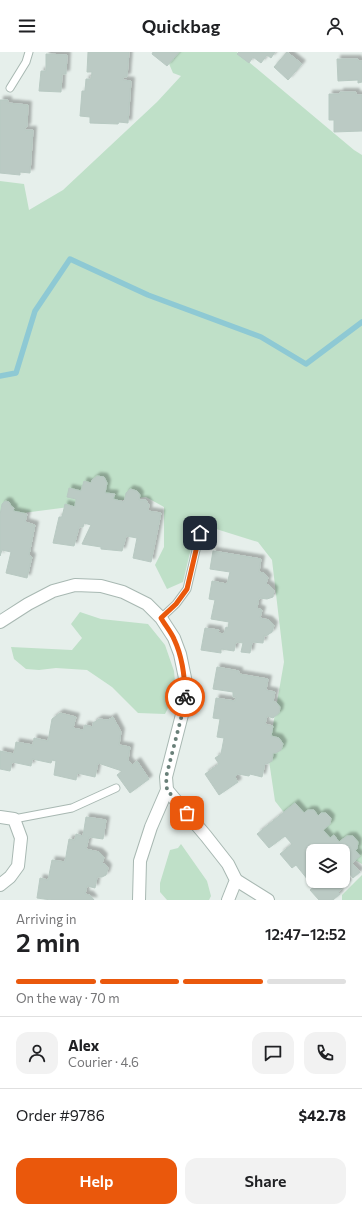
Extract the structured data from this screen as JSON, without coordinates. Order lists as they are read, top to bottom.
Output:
{
  "page": {
    "header": "Quickbag",
    "heading": ["2 min", "Arriving in", "12:47–12:52"],
    "panel": [
      "Alex",
      "Courier · 4.6",
      "Order #9786",
      "$42.78"
    ],
    "bar": "On the way · 70 m",
    "buttons": ["Help", "Share"]
  }
}
